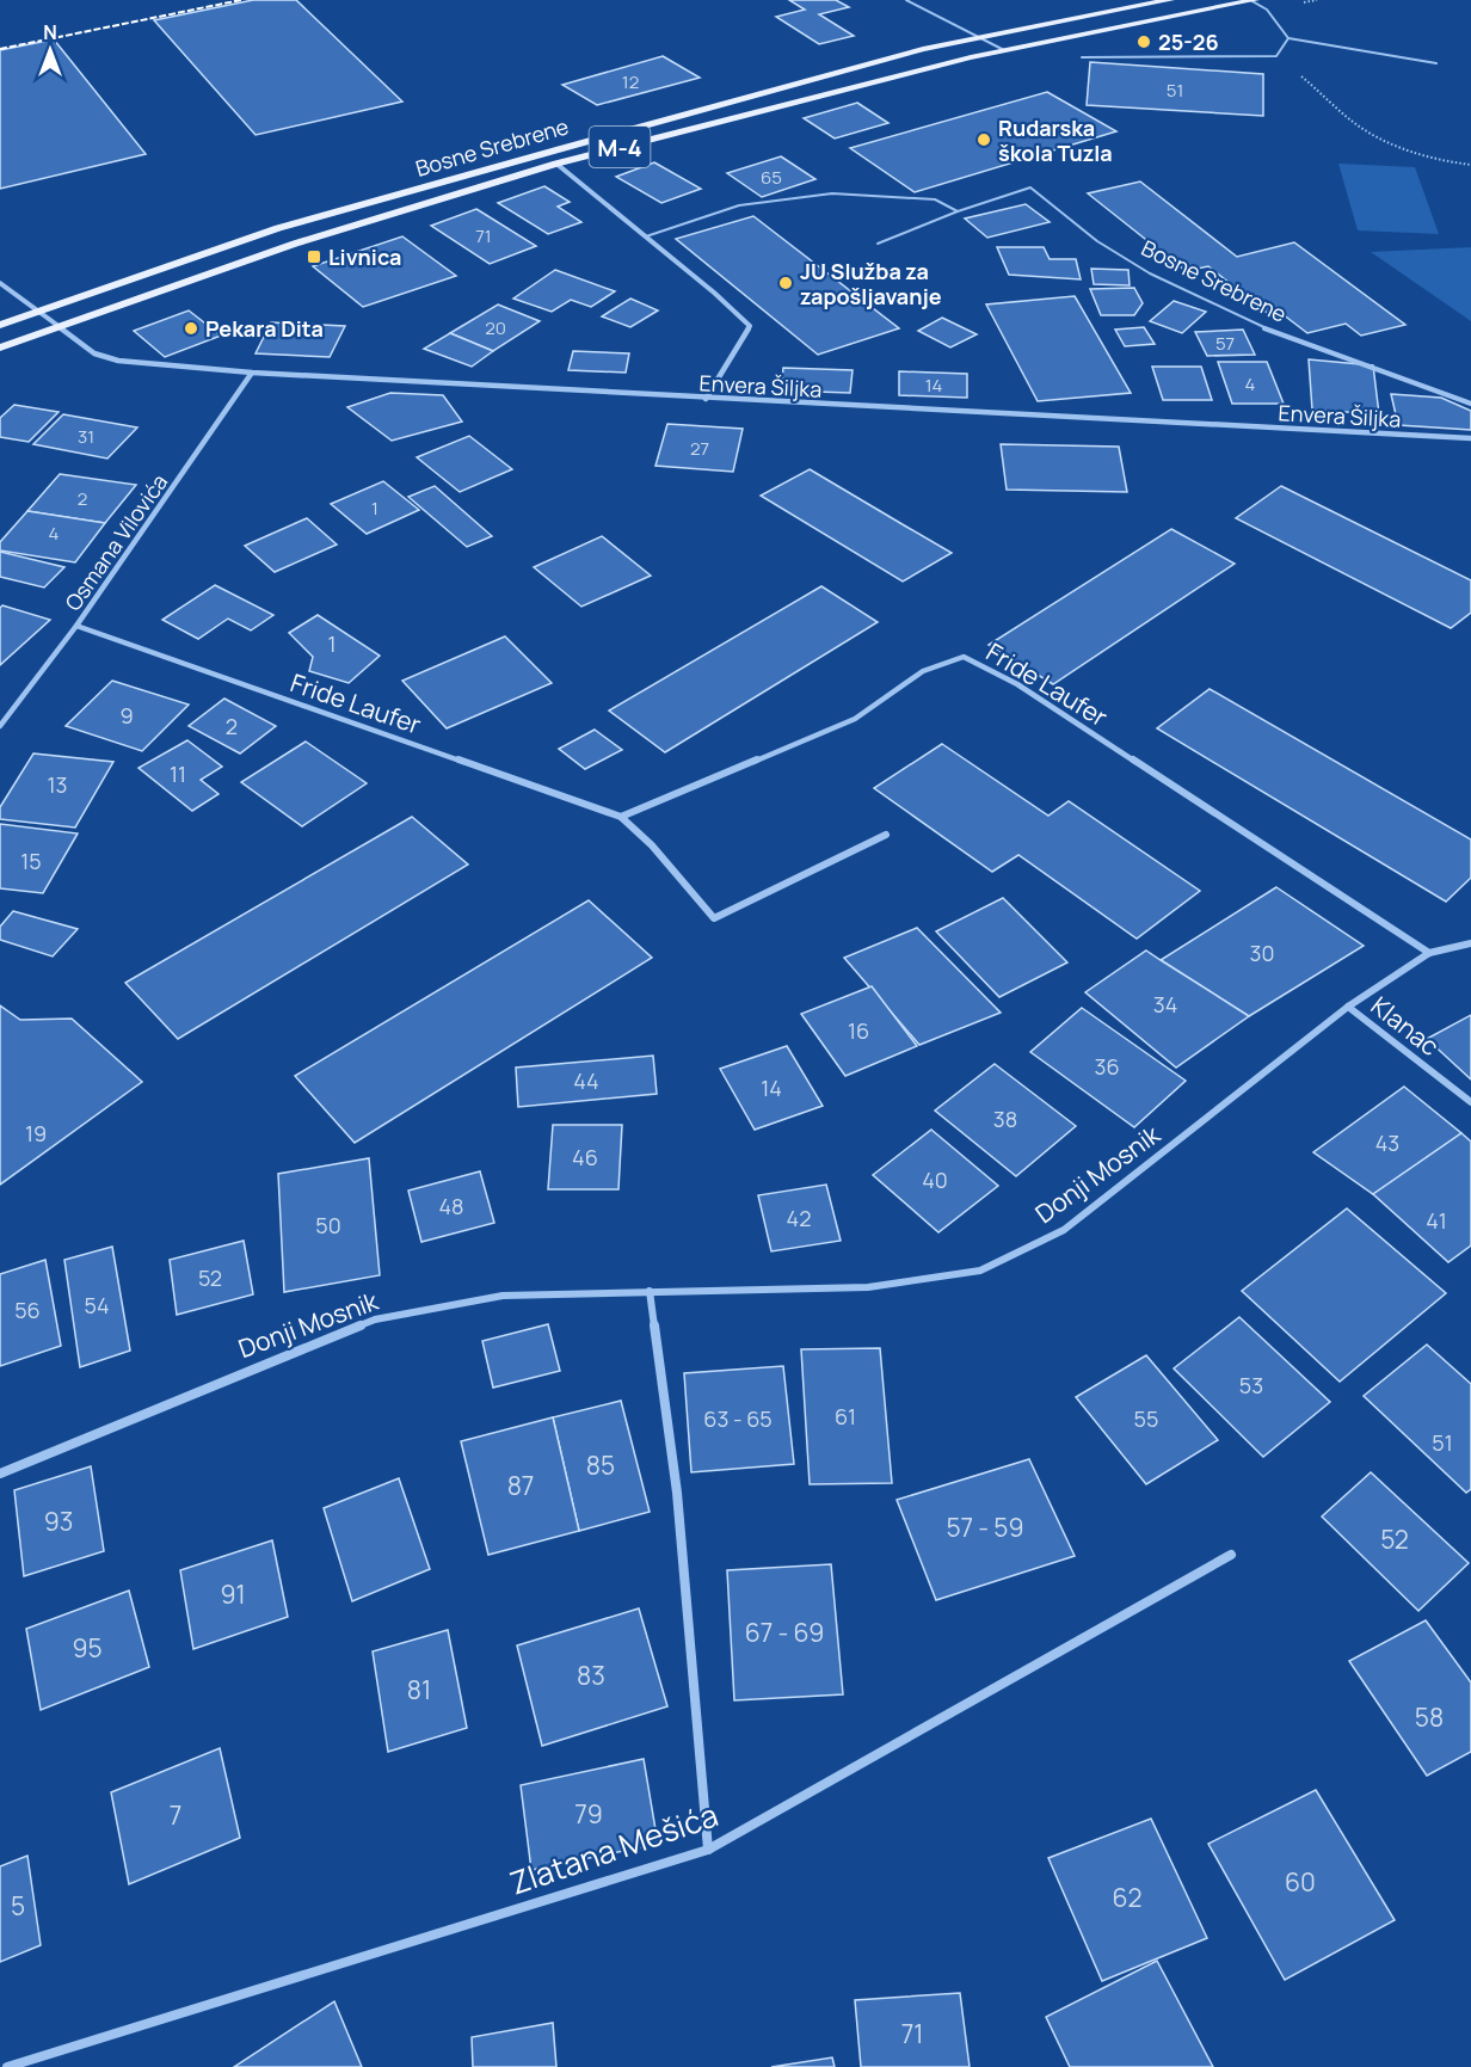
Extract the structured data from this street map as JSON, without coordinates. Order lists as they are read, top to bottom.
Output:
{
  "streets": {
    "main road": ["Bosne Srebrene", "M-4"],
    "street": [
      "Envera Šiljka",
      "Osmana Vilovića",
      "Fride Laufer",
      "Klanac",
      "Donji Mosnik",
      "Zlatana Mešića"
    ]
  },
  "crossings": [
    ["Bosne Srebrene", "Envera Šiljka"],
    ["Envera Šiljka", "Osmana Vilovića"],
    ["Osmana Vilovića", "Fride Laufer"],
    ["Fride Laufer", "Donji Mosnik"],
    ["Klanac", "Donji Mosnik"]
  ],
  "places": {
    "other": [
      "25-26",
      "Rudarska škola Tuzla",
      "JU Služba za zapošljavanje",
      "Pekara Dita"
    ],
    "transit": ["Livnica"]
  },
  "house_numbers": [
    "12",
    "51",
    "65",
    "71",
    "20",
    "57",
    "4",
    "14",
    "31",
    "27",
    "2",
    "1",
    "4",
    "1",
    "9",
    "2",
    "11",
    "13",
    "15",
    "30",
    "34",
    "16",
    "36",
    "44",
    "14",
    "38",
    "19",
    "43",
    "46",
    "40",
    "48",
    "42",
    "41",
    "50",
    "52",
    "54",
    "56",
    "53",
    "61",
    "63 - 65",
    "55",
    "51",
    "85",
    "87",
    "93",
    "57 - 59",
    "52",
    "91",
    "67 - 69",
    "95",
    "83",
    "81",
    "58",
    "79",
    "7",
    "60",
    "62",
    "5",
    "71"
  ],
  "north": "top"
}
